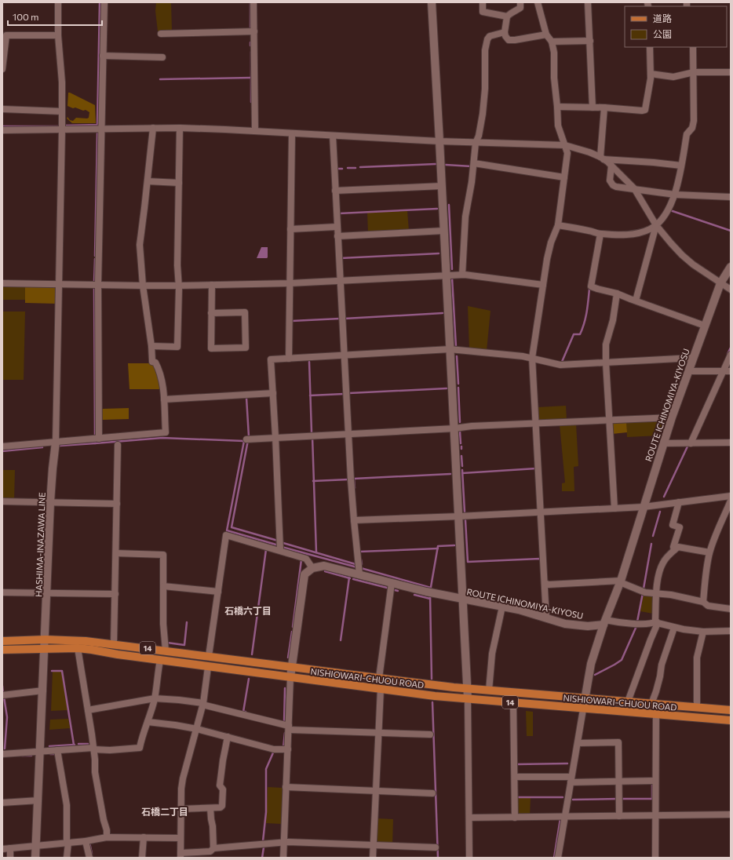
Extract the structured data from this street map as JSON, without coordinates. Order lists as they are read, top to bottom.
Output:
{
  "streets": {
    "main road": ["14", "NISHIOWARI-CHUOU ROAD"],
    "street": ["ROUTE ICHINOMIYA-KIYOSU", "HASHIMA-INAZAWA LINE"]
  },
  "crossings": [
    ["HASHIMA-INAZAWA LINE", "NISHIOWARI-CHUOU ROAD"]
  ],
  "districts": ["石橋六丁目", "石橋二丁目"],
  "legend": ["道路", "公園"],
  "scale_bar": "100 m"
}
